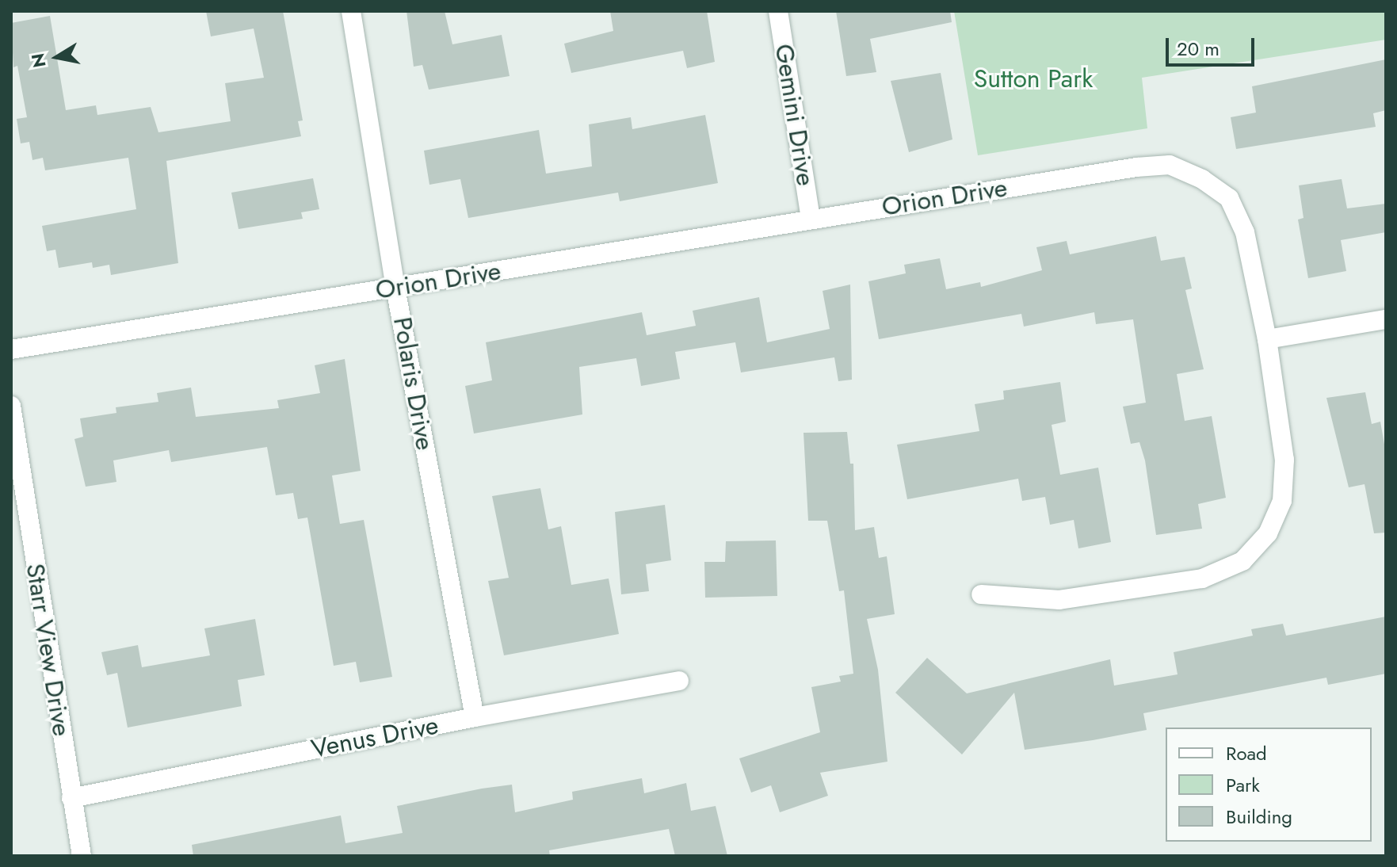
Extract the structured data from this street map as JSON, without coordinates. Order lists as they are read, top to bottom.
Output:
{
  "streets": {
    "street": [
      "Gemini Drive",
      "Orion Drive",
      "Polaris Drive",
      "Starr View Drive",
      "Venus Drive"
    ]
  },
  "crossings": [
    ["Gemini Drive", "Orion Drive"],
    ["Orion Drive", "Polaris Drive"],
    ["Polaris Drive", "Venus Drive"],
    ["Starr View Drive", "Venus Drive"]
  ],
  "parks": ["Sutton Park"],
  "legend": ["Road", "Park", "Building"],
  "scale_bar": "20 m",
  "north": "left"
}
